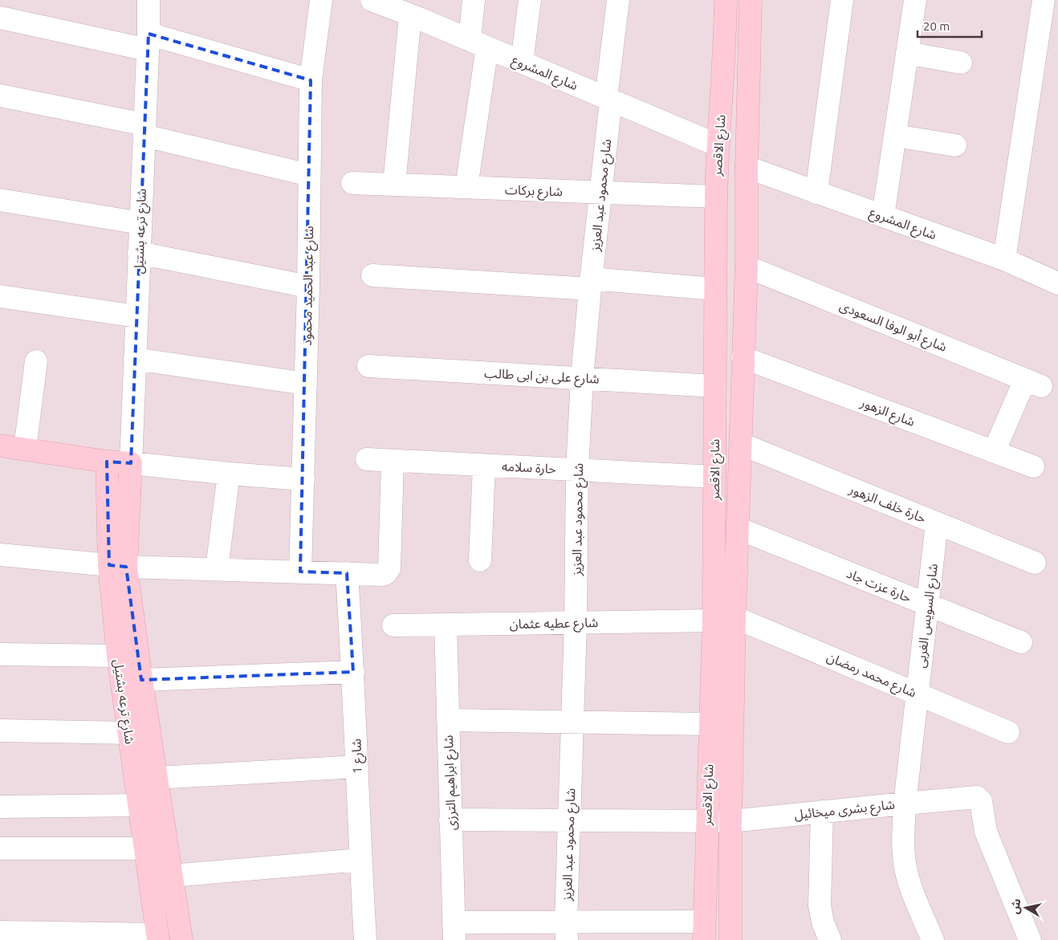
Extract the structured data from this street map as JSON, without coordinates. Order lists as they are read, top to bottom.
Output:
{
  "streets": {
    "street": [
      "شارع المشروع",
      "شارع الاقصر",
      "شارع بركات",
      "شارع محمود عبد العزيز",
      "شارع ترعه بشتيل",
      "شارع عبد الحميد محمود",
      "شارع أبو الوفا السعودى",
      "شارع على بن ابى طالب",
      "شارع الزهور",
      "حارة سلامه",
      "حارة خلف الزهور",
      "حارة عزت جاد",
      "شارع السويس الغربى",
      "شارع عطيه عثمان",
      "شارع محمد رمضان",
      "شارع 1",
      "شارع ابراهيم الترزى",
      "شارع بشرى ميخائيل"
    ]
  },
  "crossings": [
    ["شارع المشروع", "شارع الاقصر"],
    ["شارع المشروع", "شارع محمود عبد العزيز"],
    ["شارع الاقصر", "شارع بركات"],
    ["شارع الاقصر", "شارع أبو الوفا السعودى"],
    ["شارع الاقصر", "شارع على بن ابى طالب"],
    ["شارع الاقصر", "شارع الزهور"],
    ["شارع الاقصر", "حارة سلامه"],
    ["شارع الاقصر", "حارة خلف الزهور"],
    ["شارع الاقصر", "حارة عزت جاد"],
    ["شارع الاقصر", "شارع عطيه عثمان"],
    ["شارع الاقصر", "شارع محمد رمضان"],
    ["شارع الاقصر", "شارع بشرى ميخائيل"],
    ["شارع بركات", "شارع محمود عبد العزيز"],
    ["شارع محمود عبد العزيز", "شارع على بن ابى طالب"],
    ["شارع محمود عبد العزيز", "حارة سلامه"],
    ["شارع محمود عبد العزيز", "شارع عطيه عثمان"],
    ["شارع محمود عبد العزيز", "شارع بشرى ميخائيل"],
    ["شارع أبو الوفا السعودى", "شارع الزهور"],
    ["حارة خلف الزهور", "شارع السويس الغربى"],
    ["حارة عزت جاد", "شارع السويس الغربى"],
    ["شارع السويس الغربى", "شارع محمد رمضان"],
    ["شارع السويس الغربى", "شارع بشرى ميخائيل"],
    ["شارع عطيه عثمان", "شارع محمد رمضان"],
    ["شارع عطيه عثمان", "شارع ابراهيم الترزى"],
    ["شارع ابراهيم الترزى", "شارع بشرى ميخائيل"]
  ],
  "scale_bar": "20 m",
  "north": "left"
}
